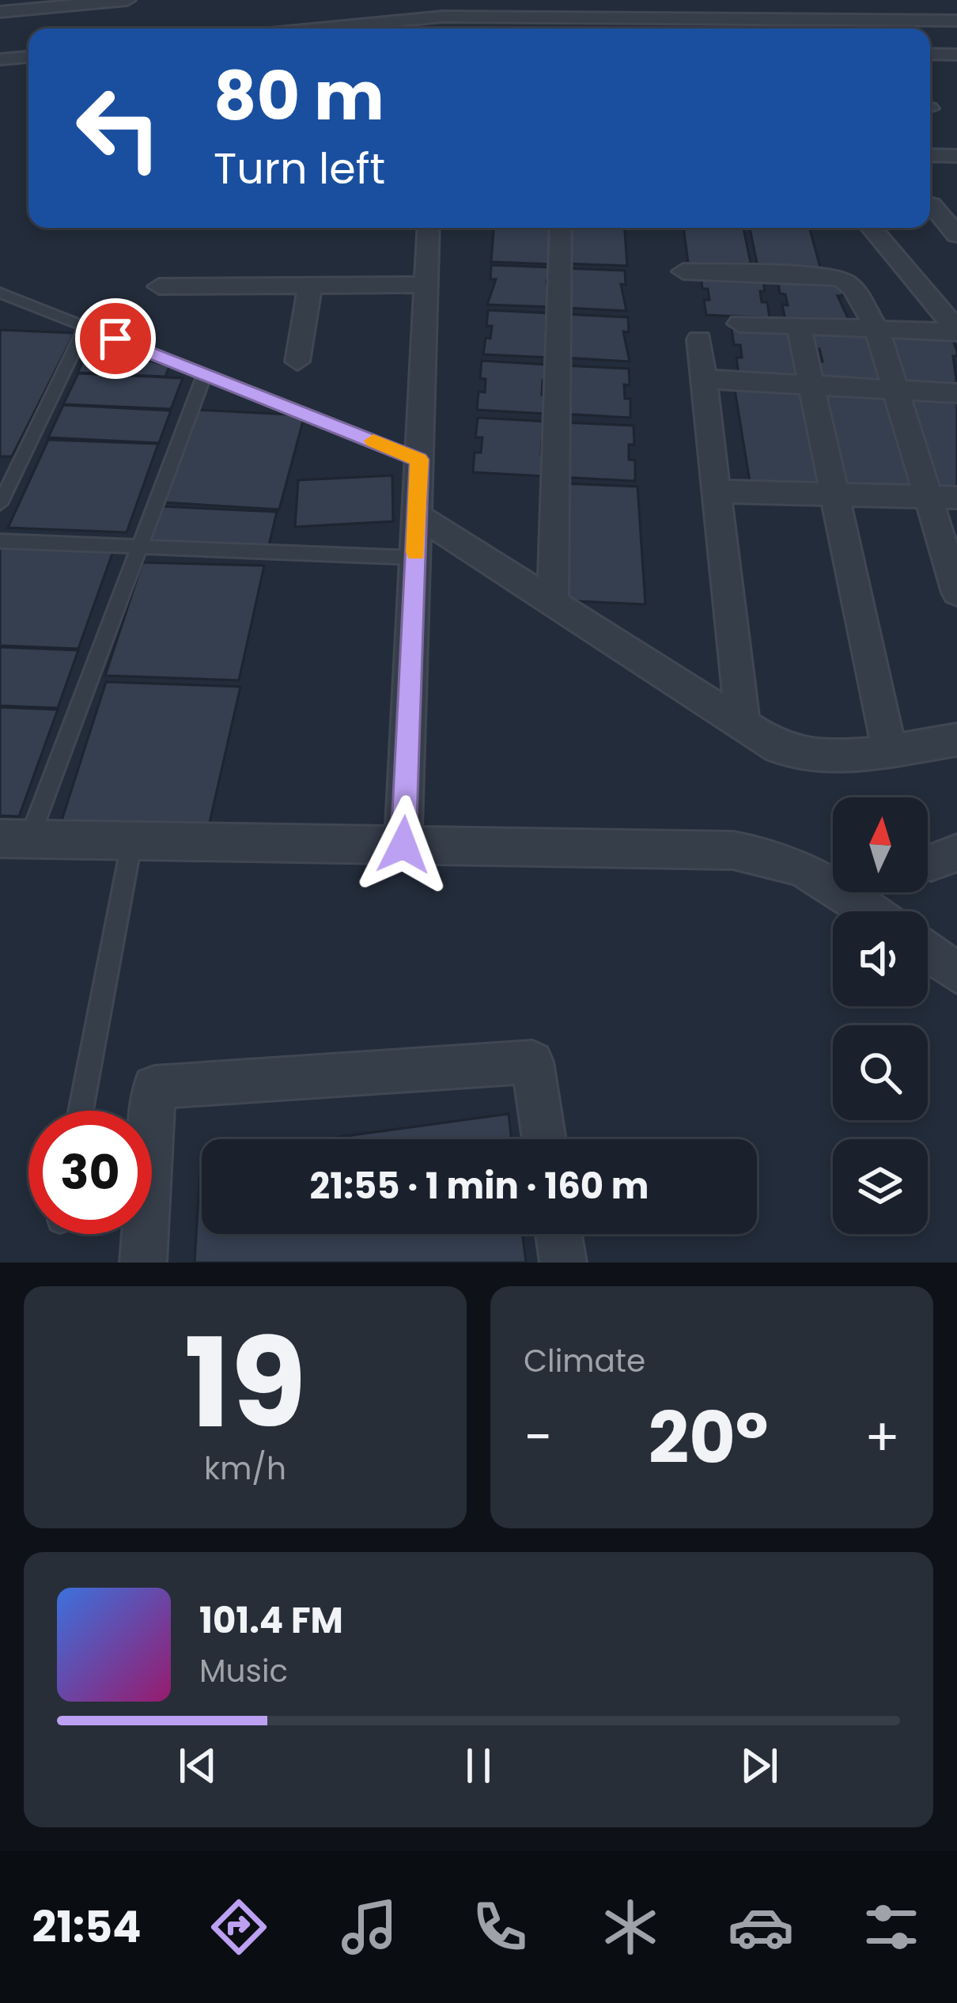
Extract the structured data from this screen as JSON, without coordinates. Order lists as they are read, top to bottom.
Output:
{
  "north": "top",
  "page": {
    "turn": ["80 m", "Turn left"],
    "limit": "30",
    "trip": "21:55 · 1 min · 160 m",
    "tile": [
      ["19", "km/h"],
      "Climate"
    ],
    "heat": ["−", "20°", "+"],
    "song": ["101.4 FM", "Music"],
    "tabs": "21:54"
  }
}
